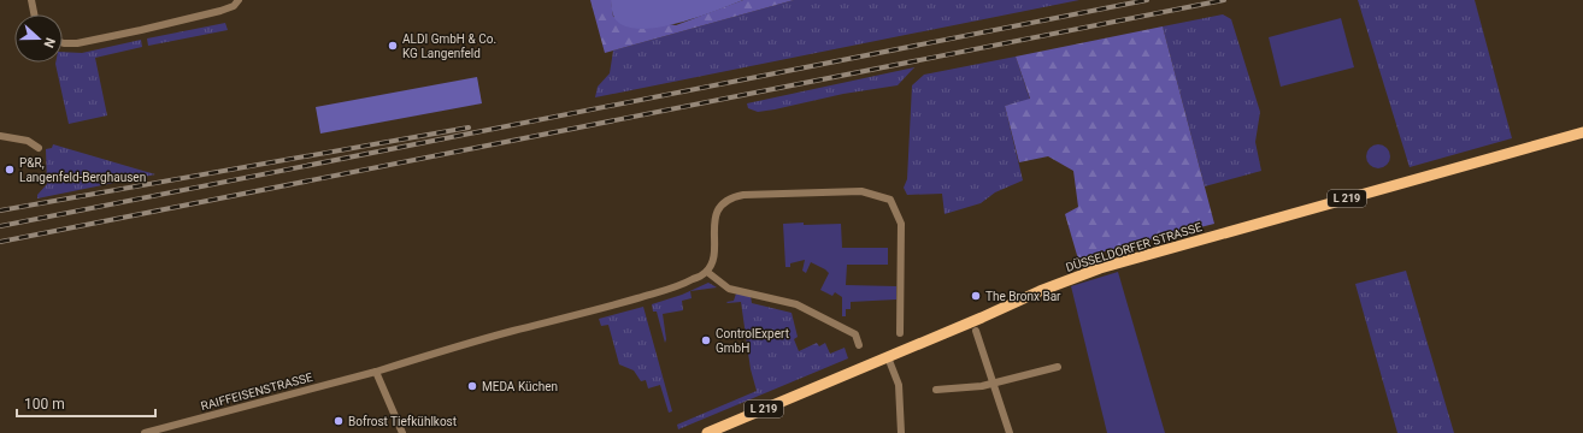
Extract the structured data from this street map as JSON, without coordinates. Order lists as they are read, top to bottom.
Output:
{
  "streets": {
    "main road": ["L 219", "DÜSSELDORFER STRASSE"],
    "street": ["RAIFFEISENSTRASSE"]
  },
  "places": [
    "ALDI GmbH & Co. KG Langenfeld",
    "P&R, Langenfeld-Berghausen",
    "The Bronx Bar",
    "ControlExpert GmbH",
    "MEDA Küchen",
    "Bofrost Tiefkühlkost"
  ],
  "scale_bar": "100 m",
  "north": "right"
}
